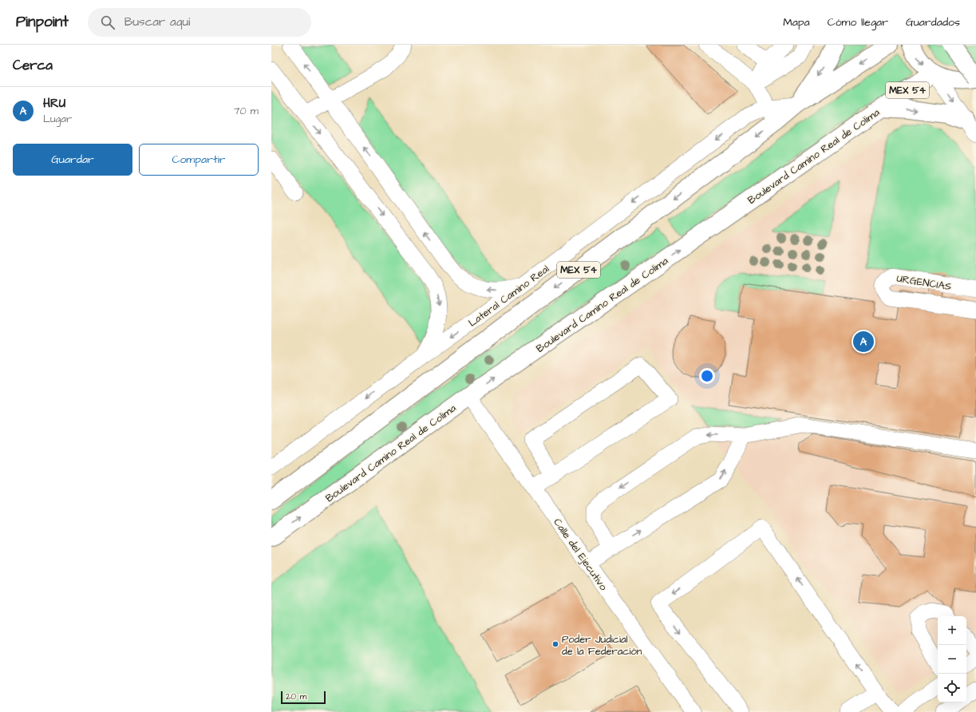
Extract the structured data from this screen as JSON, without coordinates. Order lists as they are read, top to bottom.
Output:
{
  "streets": {
    "main road": ["MEX 54", "Boulevard Camino Real de Colima"],
    "street": ["URGENCIAS", "Lateral Camino Real", "Calle del Ejecutivo"]
  },
  "crossings": [
    ["MEX 54", "Lateral Camino Real"],
    ["Boulevard Camino Real de Colima", "Calle del Ejecutivo"]
  ],
  "one_way": ["Lateral Camino Real"],
  "places": ["Poder Judicial de la Federación"],
  "scale_bar": "20 m",
  "page": {
    "header": "Pinpoint",
    "search": "Buscar aquí",
    "nav": ["Mapa", "Cómo llegar", "Guardados"],
    "heading": "Cerca",
    "list": [
      {
        "mark": "A",
        "name": "HRU",
        "note": "Lugar",
        "value": "70 m"
      }
    ],
    "buttons": ["Guardar", "Compartir"],
    "pins": "A",
    "map_buttons": ["+", "−"],
    "scale": "20 m"
  }
}
